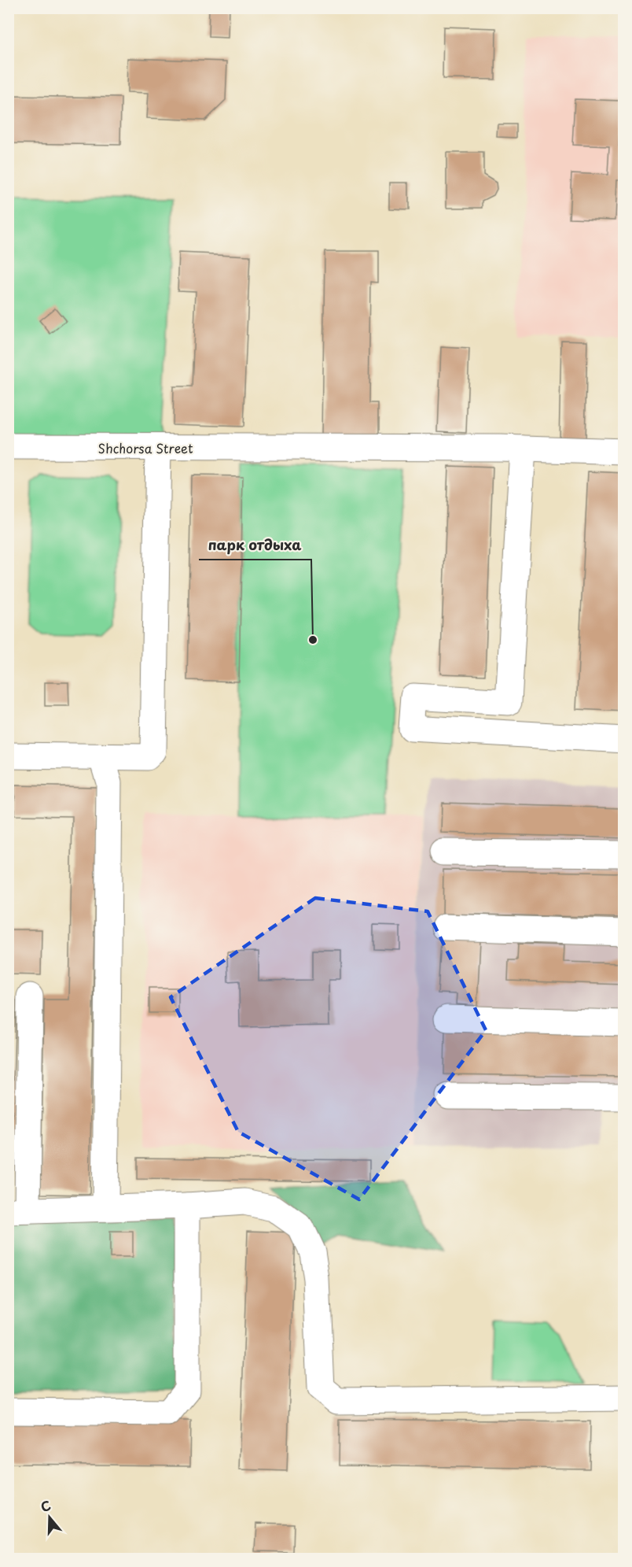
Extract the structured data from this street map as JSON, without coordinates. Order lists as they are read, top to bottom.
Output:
{
  "streets": {
    "street": ["Shchorsa Street"]
  },
  "places": ["парк отдыха"],
  "north": "top"
}
